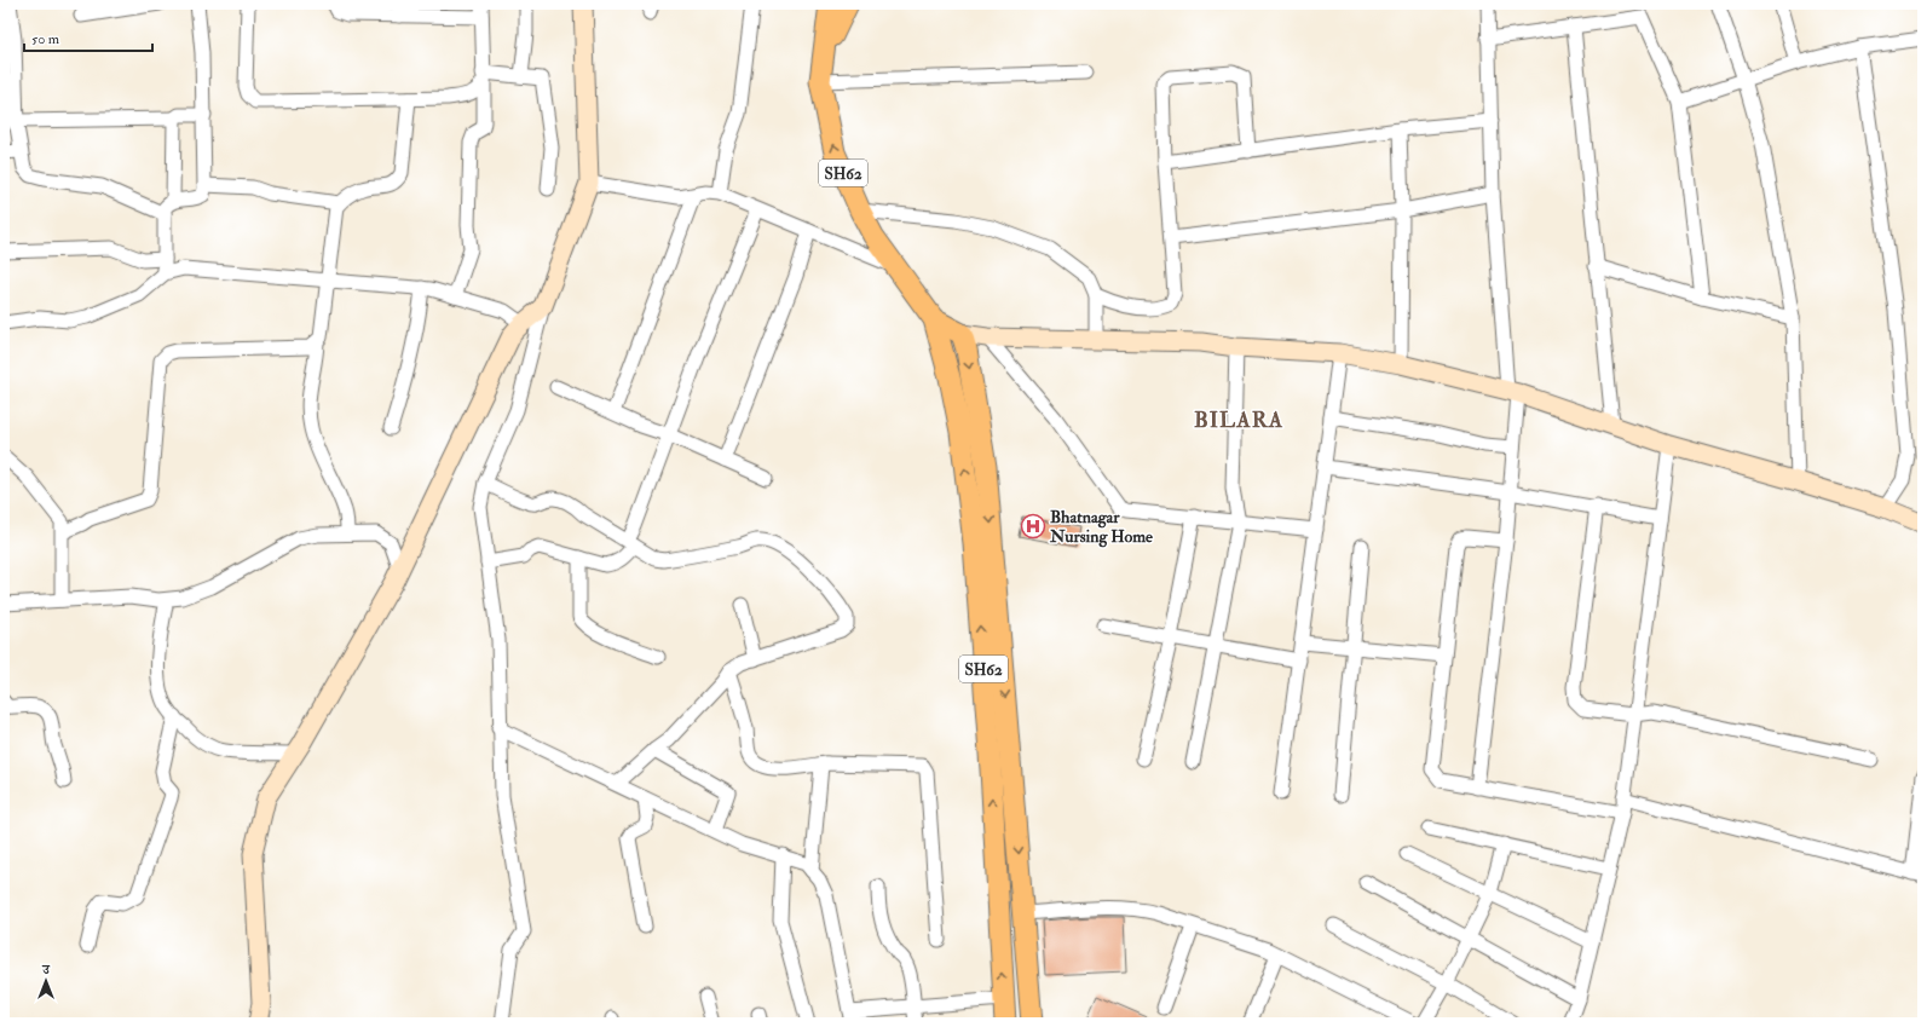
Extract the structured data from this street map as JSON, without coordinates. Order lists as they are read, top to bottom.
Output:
{
  "streets": {
    "main road": ["SH62"]
  },
  "districts": ["BILARA"],
  "places": {
    "hospital": ["Bhatnagar Nursing Home"]
  },
  "scale_bar": "50 m",
  "north": "top"
}
